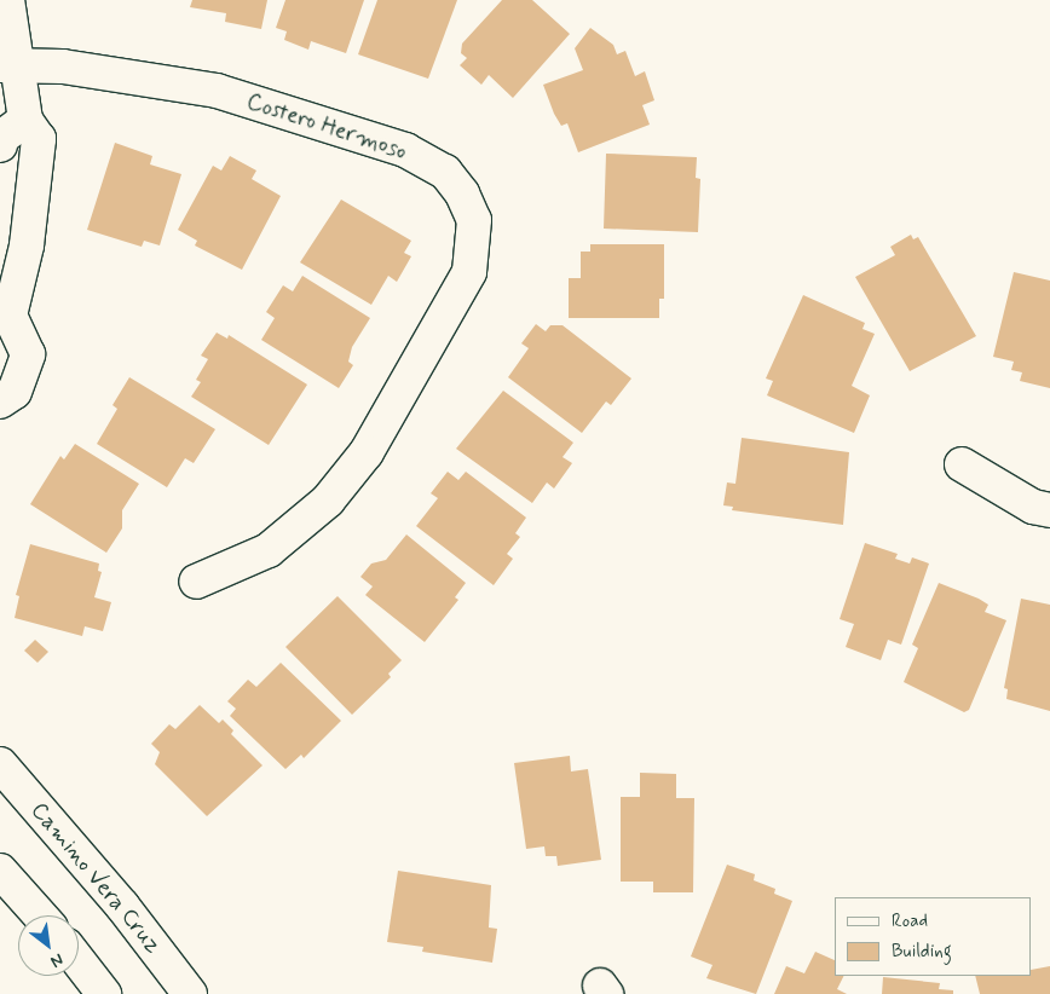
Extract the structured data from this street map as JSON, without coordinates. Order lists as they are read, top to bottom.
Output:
{
  "streets": {
    "street": ["Costero Hermoso", "Camino Vera Cruz"]
  },
  "legend": ["Road", "Building"],
  "north": "bottom right"
}
